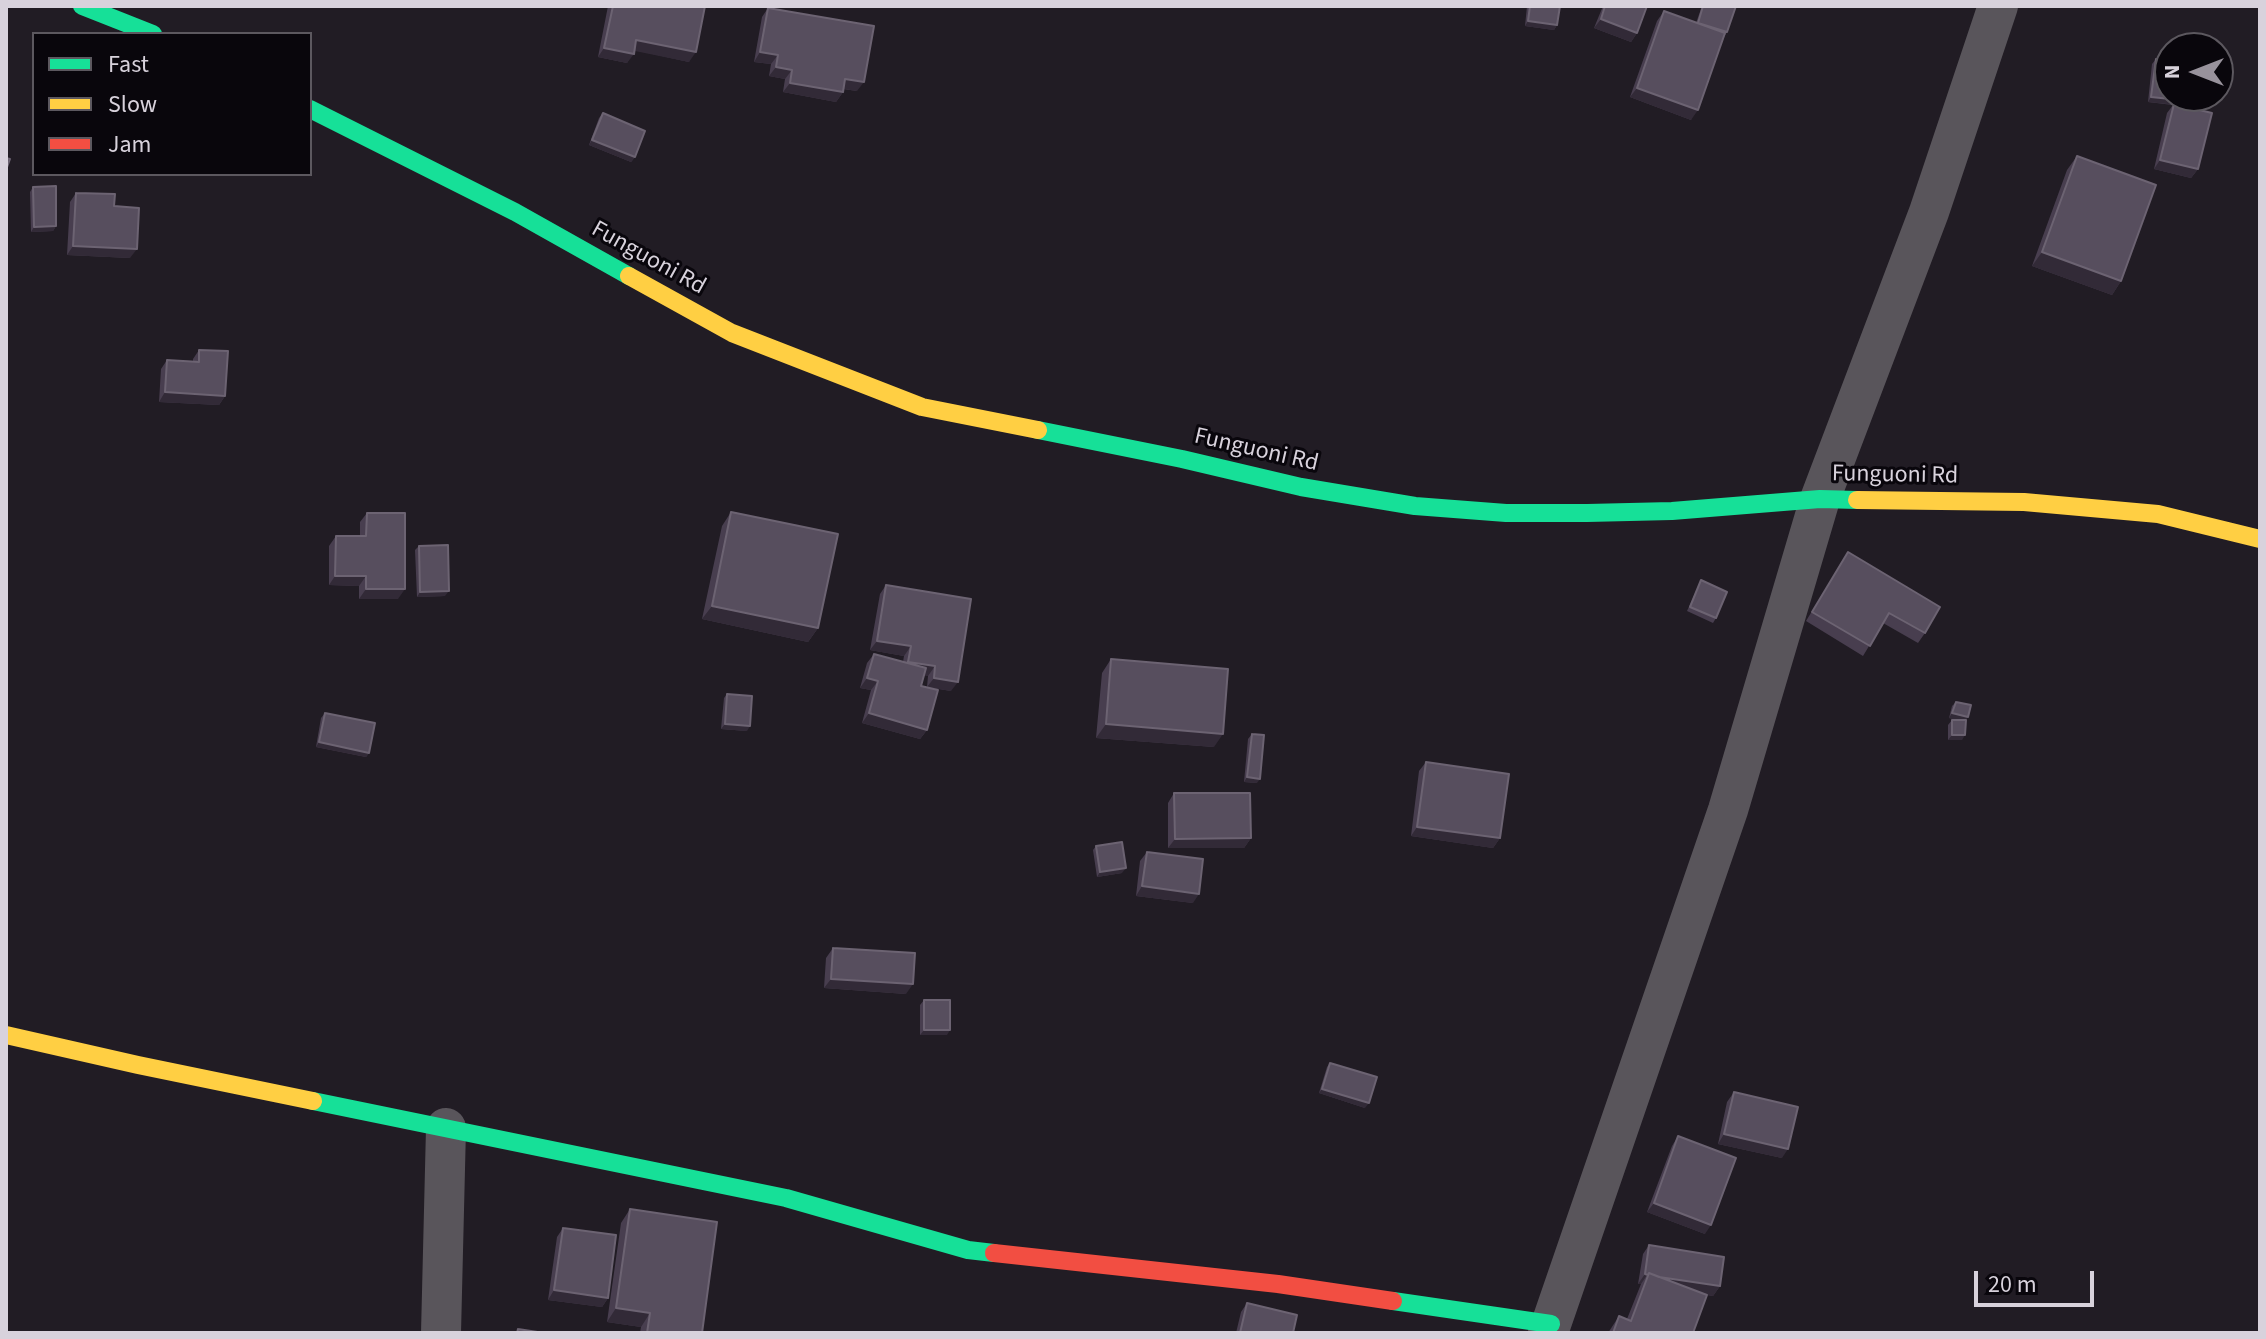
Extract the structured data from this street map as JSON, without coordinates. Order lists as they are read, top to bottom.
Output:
{
  "streets": {
    "street": ["Funguoni Rd"]
  },
  "legend": ["Fast", "Slow", "Jam"],
  "scale_bar": "20 m",
  "north": "left"
}
